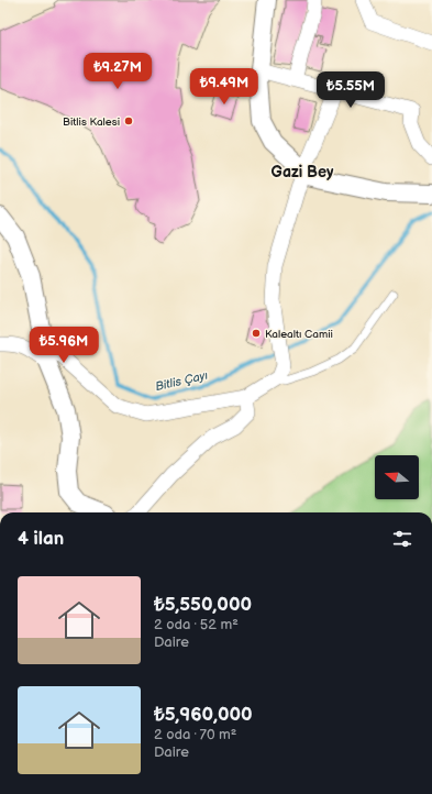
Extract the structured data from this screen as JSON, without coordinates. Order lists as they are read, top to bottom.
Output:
{
  "districts": ["Gazi Bey"],
  "water": ["Bitlis Çayı"],
  "places": ["Bitlis Kalesi", "Kalealtı Camii"],
  "north": "left",
  "page": {
    "price": [
      "₺9.27M",
      "₺9.49M",
      "₺5.55M",
      "₺5.96M"
    ],
    "heading": "4 ilan",
    "list": [
      {
        "name": "₺5,550,000",
        "note": "2 oda · 52 m² · Daire"
      },
      {
        "name": "₺5,960,000",
        "note": "2 oda · 70 m² · Daire"
      }
    ]
  }
}
